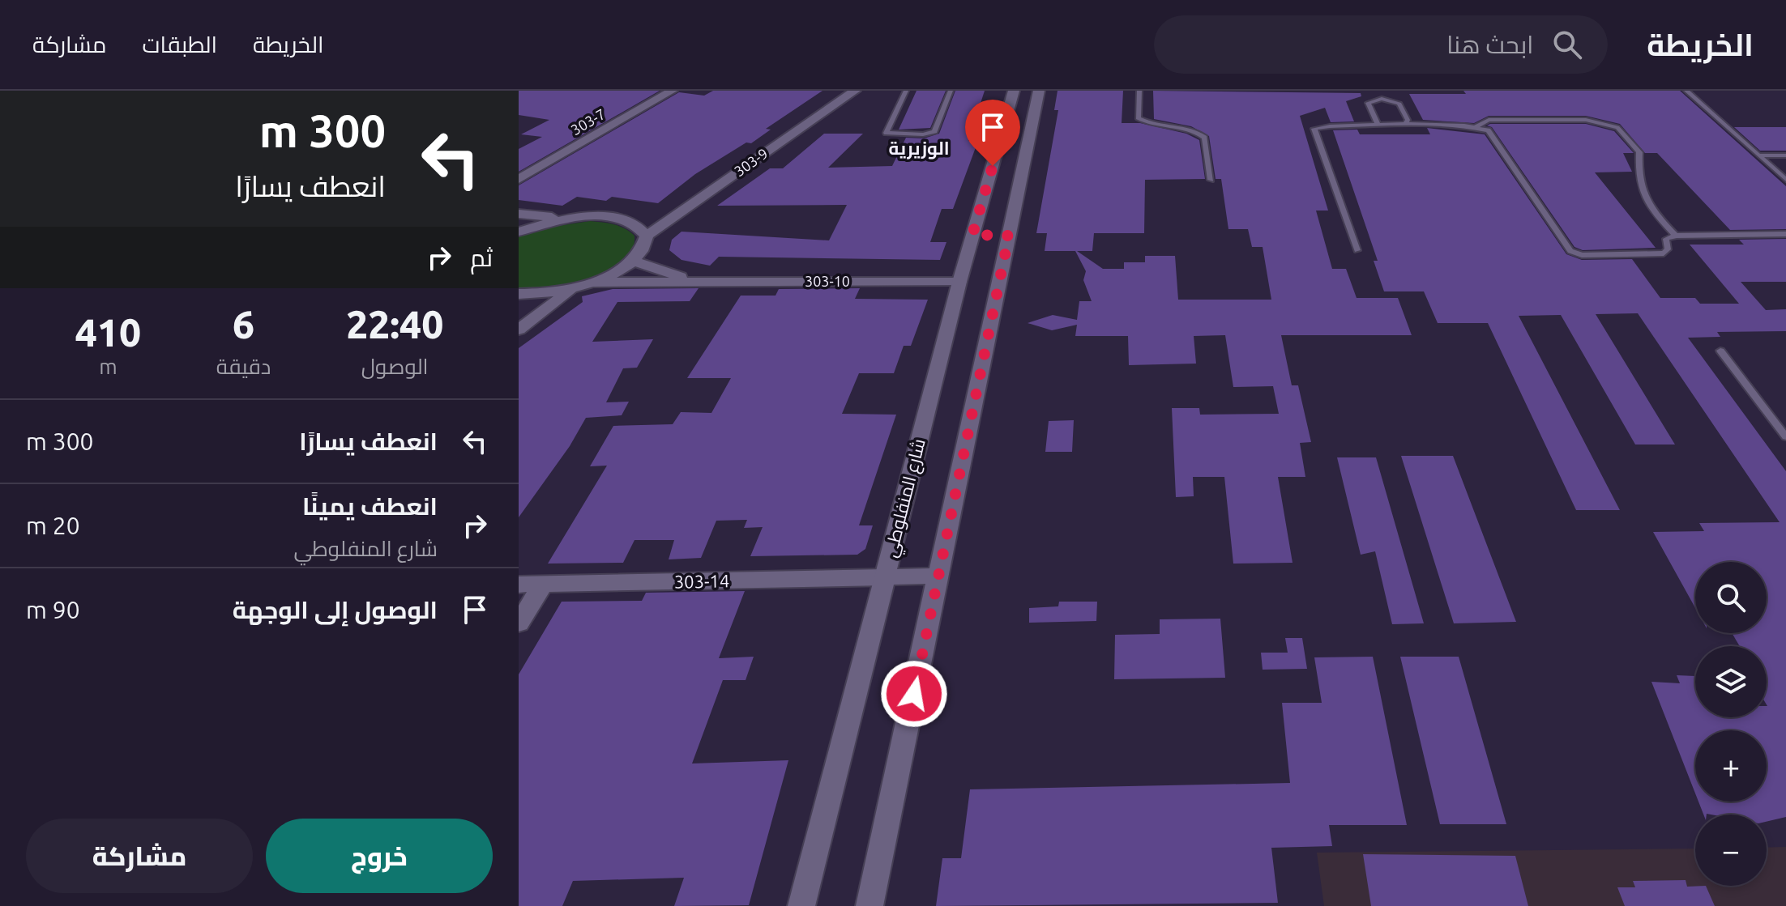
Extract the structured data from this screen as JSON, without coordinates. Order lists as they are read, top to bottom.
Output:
{
  "streets": {
    "street": [
      "303-7",
      "303-9",
      "303-10",
      "شارع المنفلوطي",
      "303-14"
    ]
  },
  "crossings": [
    ["303-10", "شارع المنفلوطي"],
    ["شارع المنفلوطي", "303-14"]
  ],
  "districts": ["الوزيرية"],
  "page": {
    "header": "الخريطة",
    "search": "ابحث هنا",
    "nav": ["الخريطة", "الطبقات", "مشاركة"],
    "turn": ["300 m", "انعطف يسارًا"],
    "then": "ثم",
    "eta": [
      "22:40",
      "الوصول",
      "6",
      "دقيقة",
      "410",
      "m"
    ],
    "list": [
      {
        "name": "انعطف يسارًا",
        "value": "300 m"
      },
      {
        "name": "انعطف يمينًا",
        "note": "شارع المنفلوطي",
        "value": "20 m"
      },
      {
        "name": "الوصول إلى الوجهة",
        "value": "90 m"
      }
    ],
    "map_buttons": ["+", "−"],
    "buttons": ["خروج", "مشاركة"]
  }
}
